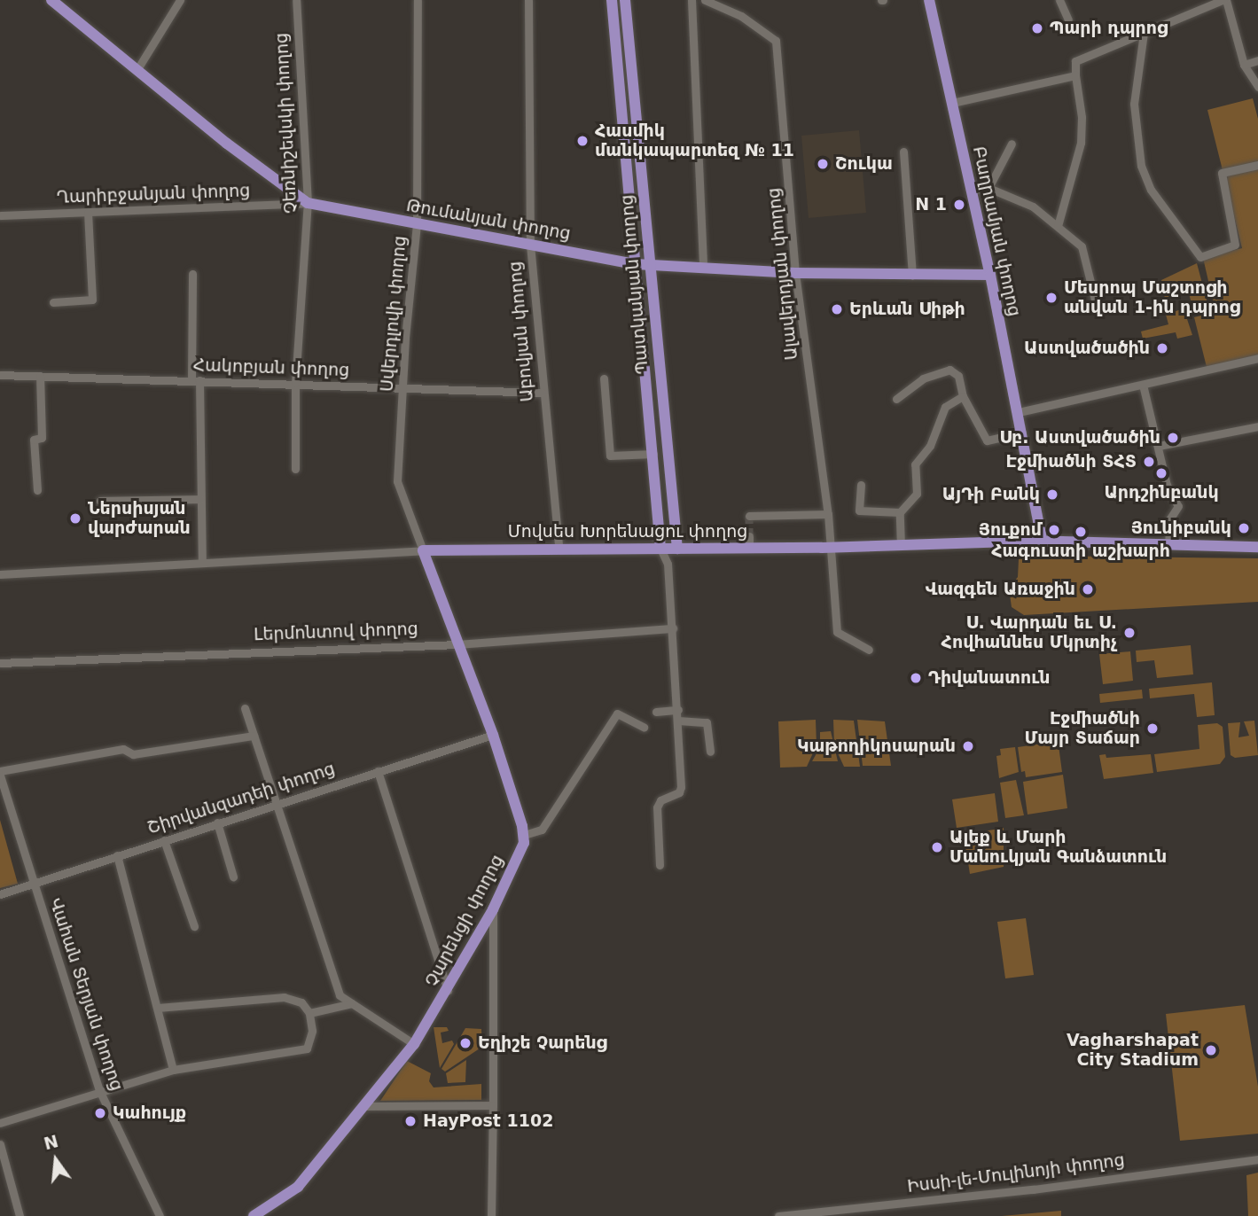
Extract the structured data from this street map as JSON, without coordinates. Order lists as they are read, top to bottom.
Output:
{
  "streets": {
    "main road": [
      "Թումանյան փողոց",
      "Բաղրամյան փողոց",
      "Պատկանյան փողոց",
      "Մովսես Խորենացու փողոց",
      "Չարենցի փողոց"
    ],
    "street": [
      "Չեռնիշեվսկի փողոց",
      "Ղարիբջանյան փողոց",
      "Ալավերդյան փողոց",
      "Սվերդլովի փողոց",
      "Աբովյան փողոց",
      "Հակոբյան փողոց",
      "Լերմոնտով փողոց",
      "Շիրվանզադեի փողոց",
      "Վահան Տերյան փողոց",
      "Իսսի-լե-Մուլինոյի փողոց"
    ]
  },
  "crossings": [
    ["Չեռնիշեվսկի փողոց", "Ղարիբջանյան փողոց"],
    ["Չեռնիշեվսկի փողոց", "Թումանյան փողոց"],
    ["Չեռնիշեվսկի փողոց", "Հակոբյան փողոց"],
    ["Ղարիբջանյան փողոց", "Թումանյան փողոց"],
    ["Թումանյան փողոց", "Բաղրամյան փողոց"],
    ["Թումանյան փողոց", "Ալավերդյան փողոց"],
    ["Թումանյան փողոց", "Պատկանյան փողոց"],
    ["Թումանյան փողոց", "Սվերդլովի փողոց"],
    ["Թումանյան փողոց", "Աբովյան փողոց"],
    ["Բաղրամյան փողոց", "Մովսես Խորենացու փողոց"],
    ["Ալավերդյան փողոց", "Մովսես Խորենացու փողոց"],
    ["Պատկանյան փողոց", "Մովսես Խորենացու փողոց"],
    ["Պատկանյան փողոց", "Լերմոնտով փողոց"],
    ["Սվերդլովի փողոց", "Հակոբյան փողոց"],
    ["Սվերդլովի փողոց", "Մովսես Խորենացու փողոց"],
    ["Աբովյան փողոց", "Հակոբյան փողոց"],
    ["Աբովյան փողոց", "Մովսես Խորենացու փողոց"],
    ["Շիրվանզադեի փողոց", "Վահան Տերյան փողոց"]
  ],
  "places": [
    "Պարի դպրոց",
    "Հասմիկ մանկապարտեզ № 11",
    "Շուկա",
    "N 1",
    "Մեսրոպ Մաշտոցի անվան 1-ին դպրոց",
    "Երևան Սիթի",
    "Աստվածածին",
    "Սբ. Աստվածածին",
    "Էջմիածնի ՏՀՏ",
    "Արդշինբանկ",
    "ԱյԴի Բանկ",
    "Ներսիսյան վարժարան",
    "Յունիբանկ",
    "Յուքոմ",
    "Հագուստի աշխարհ",
    "Վազգեն Առաջին",
    "Ս. Վարդան եւ Ս. Հովհաննես Մկրտիչ",
    "Դիվանատուն",
    "Էջմիածնի Մայր Տաճար",
    "Կաթողիկոսարան",
    "Ալեք և Մարի Մանուկյան Գանձատուն",
    "Եղիշե Չարենց",
    "Vagharshapat City Stadium",
    "Կահույք",
    "HayPost 1102"
  ],
  "north": "top"
}
